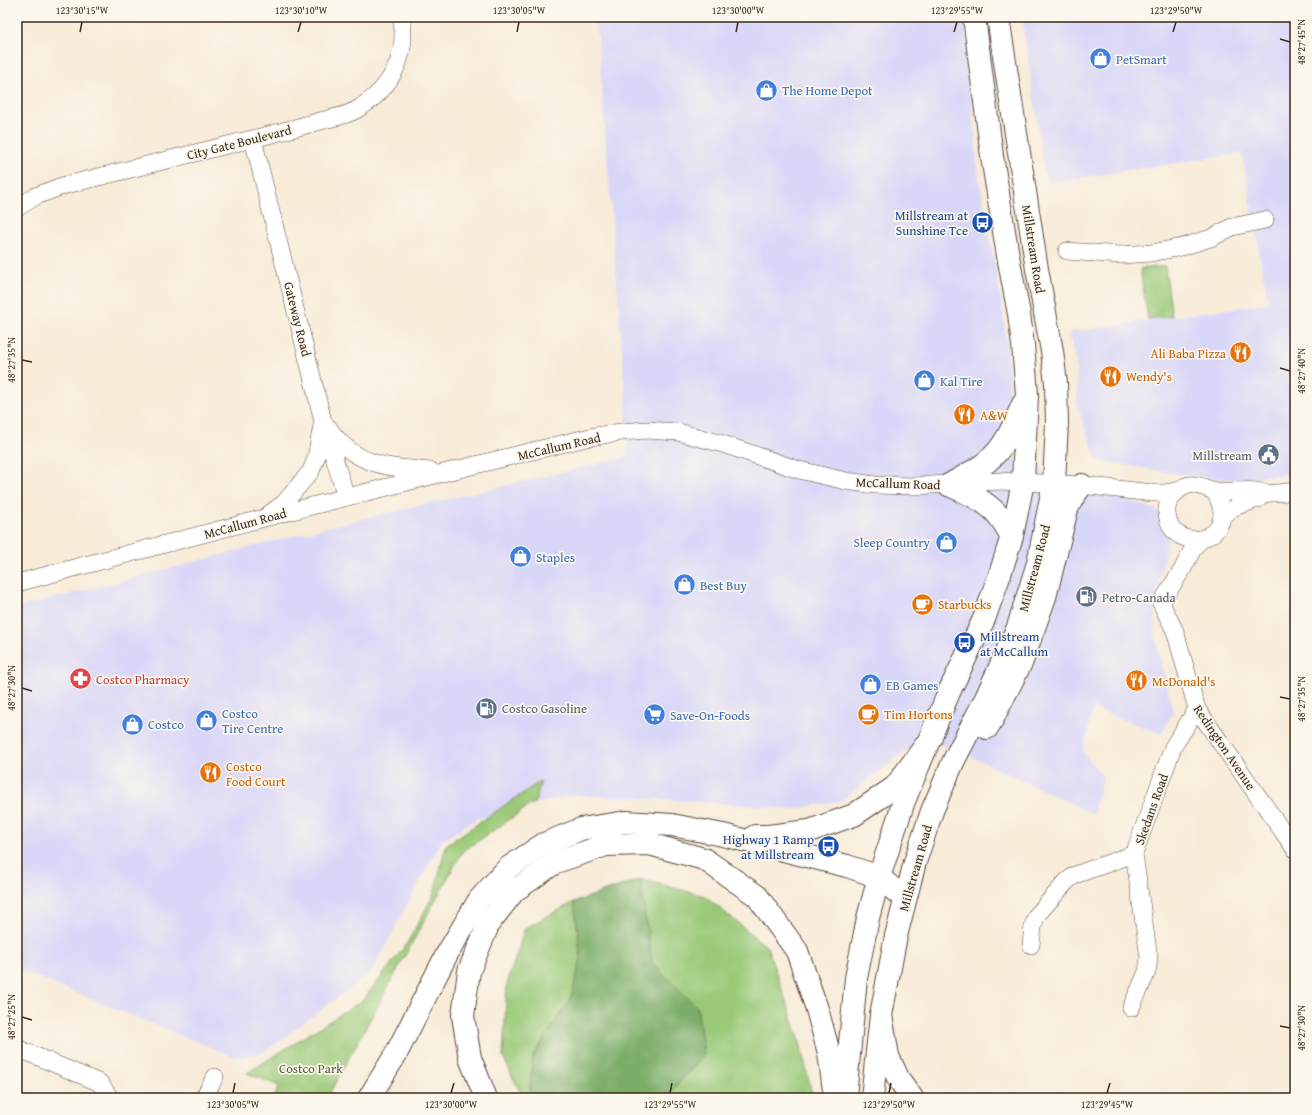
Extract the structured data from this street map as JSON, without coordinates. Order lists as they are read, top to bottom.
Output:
{
  "streets": {
    "main road": ["Millstream Road"],
    "street": [
      "City Gate Boulevard",
      "Gateway Road",
      "McCallum Road",
      "Redington Avenue",
      "Skedans Road"
    ]
  },
  "crossings": [
    ["City Gate Boulevard", "Gateway Road"],
    ["Millstream Road", "McCallum Road"],
    ["Gateway Road", "McCallum Road"],
    ["McCallum Road", "Redington Avenue"],
    ["Redington Avenue", "Skedans Road"]
  ],
  "parks": ["Costco Park"],
  "places": {
    "shop": [
      "PetSmart",
      "The Home Depot",
      "Kal Tire",
      "Sleep Country",
      "Staples",
      "Best Buy",
      "EB Games",
      "Costco Tire Centre",
      "Costco"
    ],
    "bus stop": ["Millstream at Sunshine Tce", "Millstream at McCallum", "Highway 1 Ramp at Millstream"],
    "restaurant": [
      "Ali Baba Pizza",
      "Wendy's",
      "A&W",
      "McDonald's",
      "Costco Food Court"
    ],
    "public building": ["Millstream"],
    "fuel station": ["Petro-Canada", "Costco Gasoline"],
    "cafe": ["Starbucks", "Tim Hortons"],
    "pharmacy": ["Costco Pharmacy"],
    "supermarket": ["Save-On-Foods"]
  },
  "coordinates": [
    "123°30'15\"W",
    "123°30'10\"W",
    "123°30'05\"W",
    "123°30'00\"W",
    "123°29'55\"W",
    "123°29'50\"W",
    "48°27'45\"N",
    "48°27'35\"N",
    "48°27'40\"N",
    "48°27'30\"N",
    "48°27'25\"N",
    "123°29'45\"W"
  ]
}
